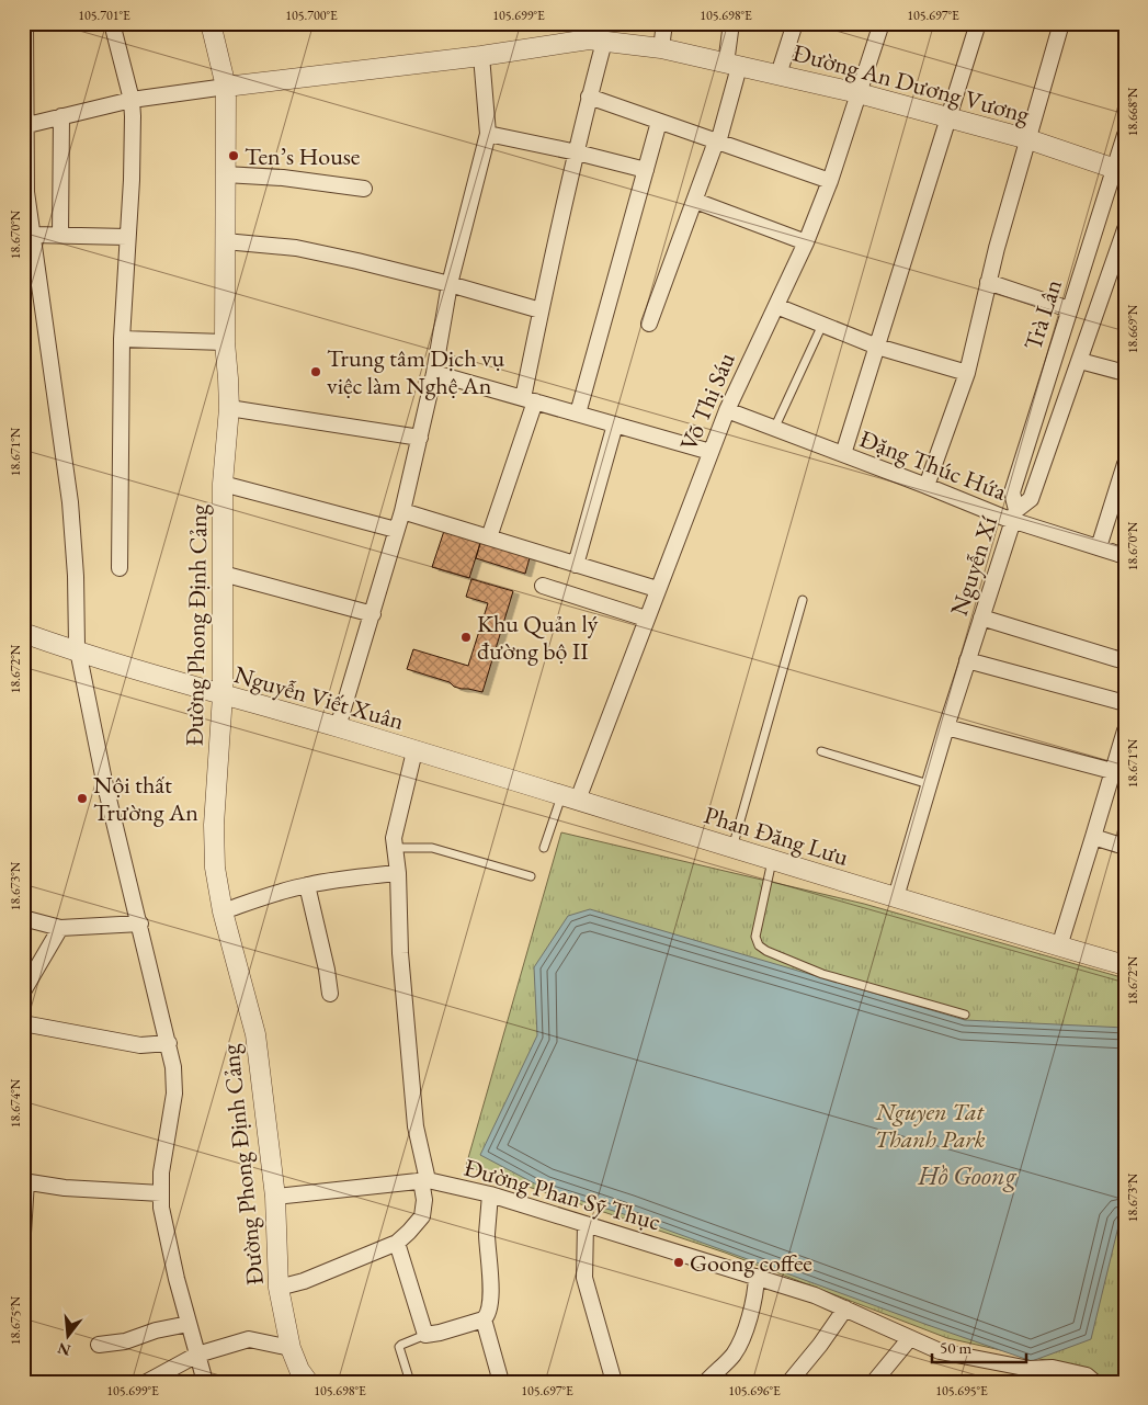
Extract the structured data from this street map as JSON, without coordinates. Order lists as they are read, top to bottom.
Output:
{
  "streets": {
    "street": [
      "Đường An Dương Vương",
      "Trà Lân",
      "Võ Thị Sáu",
      "Đặng Thúc Hứa",
      "Nguyễn Xí",
      "Đường Phong Định Cảng",
      "Nguyễn Viết Xuân",
      "Phan Đăng Lưu",
      "Đường Phan Sỹ Thục"
    ]
  },
  "crossings": [
    ["Đường An Dương Vương", "Trà Lân"],
    ["Đường An Dương Vương", "Võ Thị Sáu"],
    ["Đường An Dương Vương", "Đường Phong Định Cảng"],
    ["Trà Lân", "Đặng Thúc Hứa"],
    ["Trà Lân", "Nguyễn Xí"],
    ["Võ Thị Sáu", "Đặng Thúc Hứa"],
    ["Võ Thị Sáu", "Phan Đăng Lưu"],
    ["Đặng Thúc Hứa", "Nguyễn Xí"],
    ["Nguyễn Xí", "Phan Đăng Lưu"],
    ["Đường Phong Định Cảng", "Nguyễn Viết Xuân"],
    ["Nguyễn Viết Xuân", "Phan Đăng Lưu"],
    ["Nguyễn Viết Xuân", "Đường Phan Sỹ Thục"],
    ["Phan Đăng Lưu", "Đường Phan Sỹ Thục"]
  ],
  "water": ["Hồ Goong"],
  "parks": ["Nguyen Tat Thanh Park"],
  "places": [
    "Ten’s House",
    "Trung tâm Dịch vụ việc làm Nghệ An",
    "Khu Quản lý đường bộ II",
    "Nội thất Trường An",
    "Goong coffee"
  ],
  "scale_bar": "50 m",
  "north": "bottom",
  "coordinates": [
    "105.701°E",
    "105.700°E",
    "105.699°E",
    "105.698°E",
    "105.697°E",
    "18.668°N",
    "18.670°N",
    "18.669°N",
    "18.671°N",
    "18.672°N",
    "18.673°N",
    "18.674°N",
    "18.675°N",
    "105.696°E",
    "105.695°E"
  ]
}
